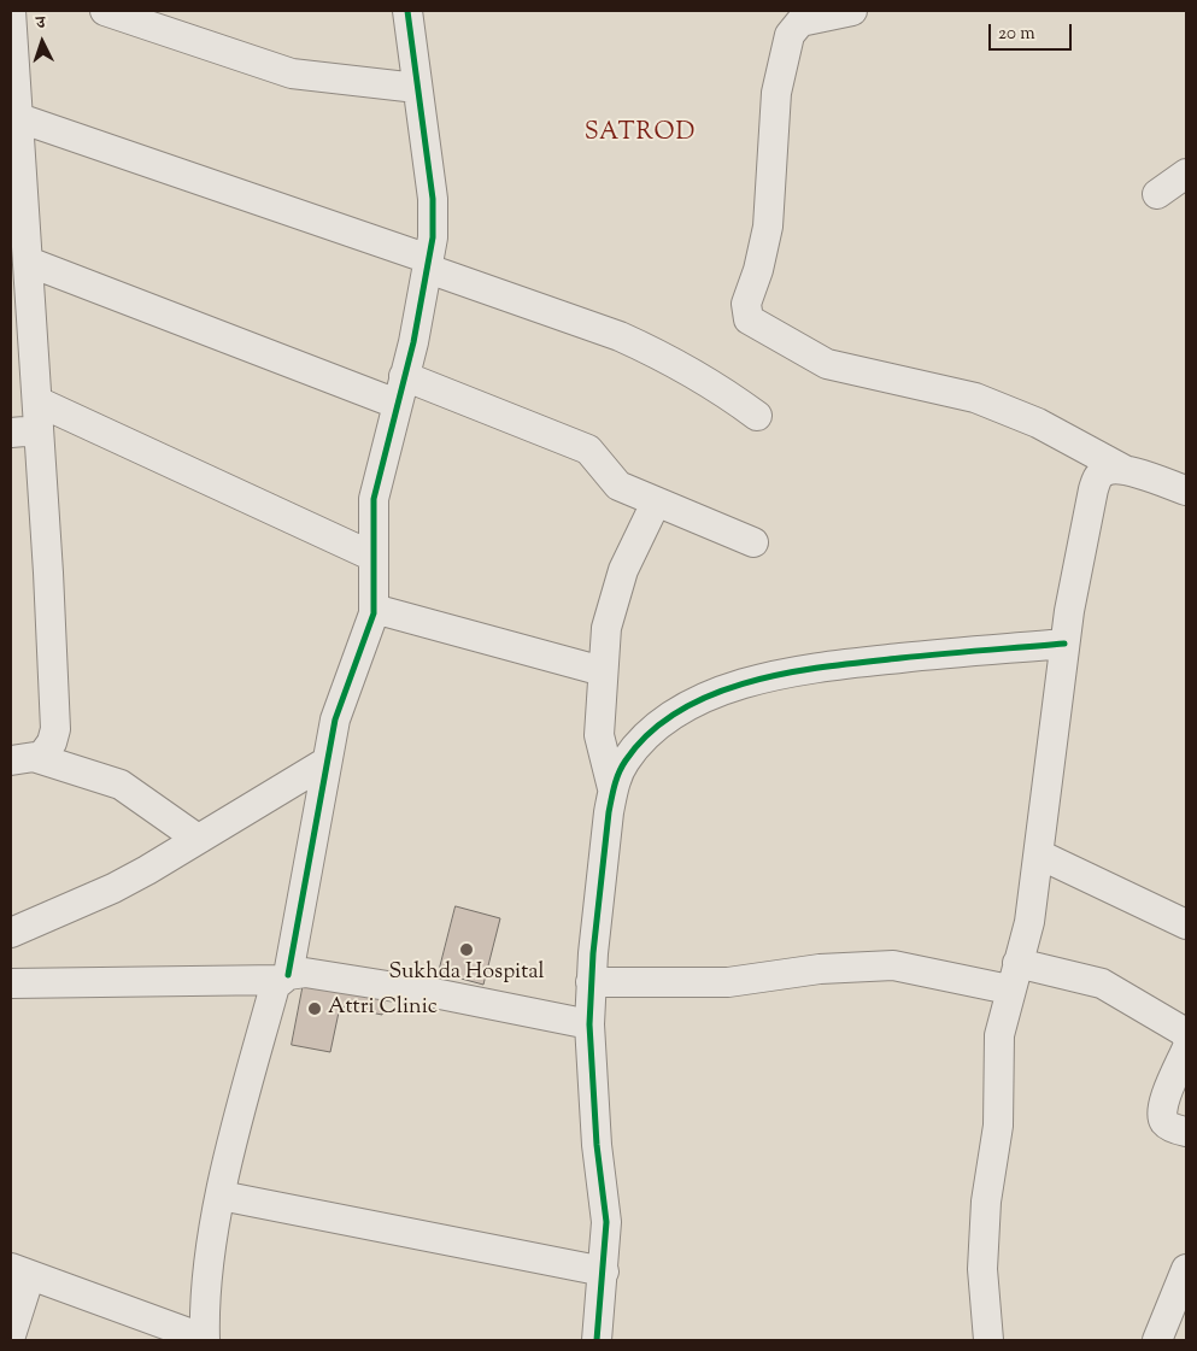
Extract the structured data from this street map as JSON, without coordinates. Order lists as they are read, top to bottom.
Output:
{
  "districts": ["SATROD"],
  "places": ["Sukhda Hospital", "Attri Clinic"],
  "scale_bar": "20 m",
  "north": "top"
}
